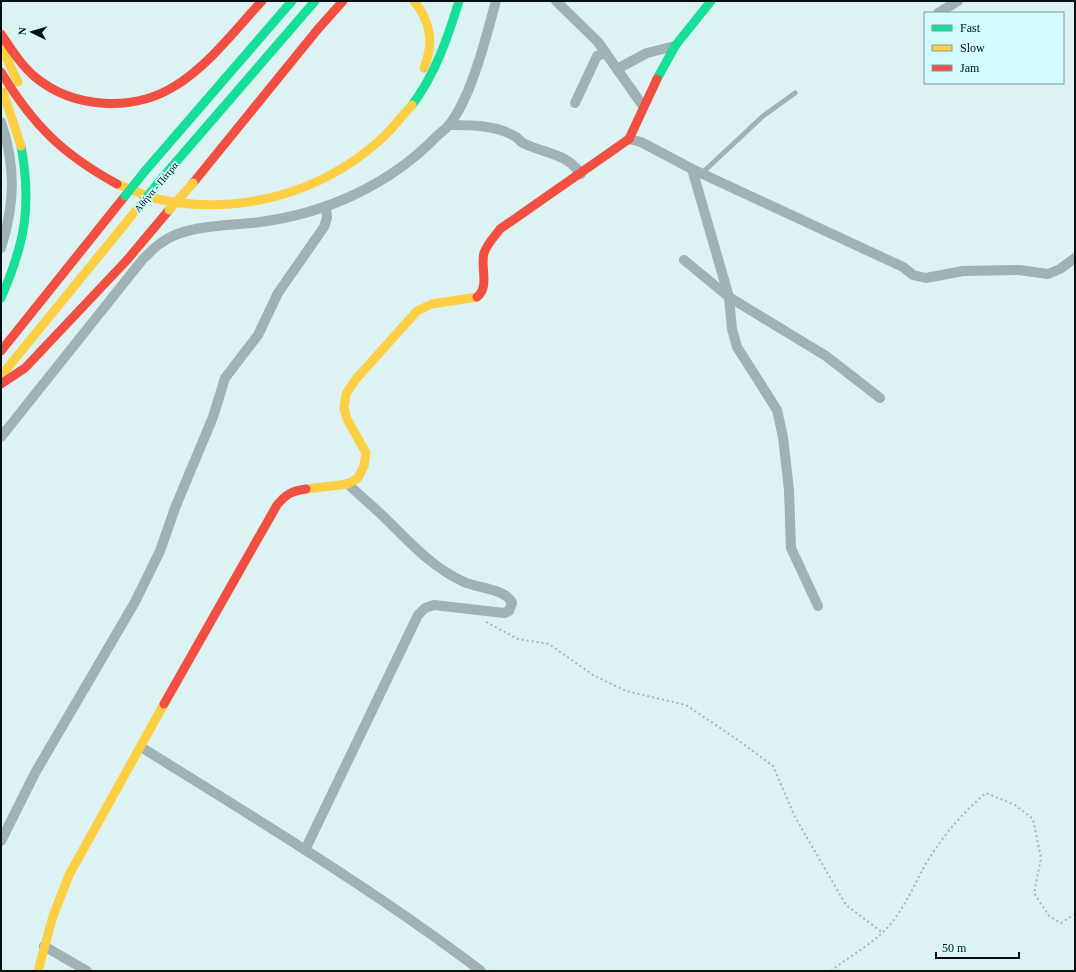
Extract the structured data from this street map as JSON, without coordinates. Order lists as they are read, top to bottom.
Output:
{
  "streets": {
    "main road": ["Αθήνα - Πάτρα"]
  },
  "legend": ["Fast", "Slow", "Jam"],
  "scale_bar": "50 m",
  "north": "left"
}
